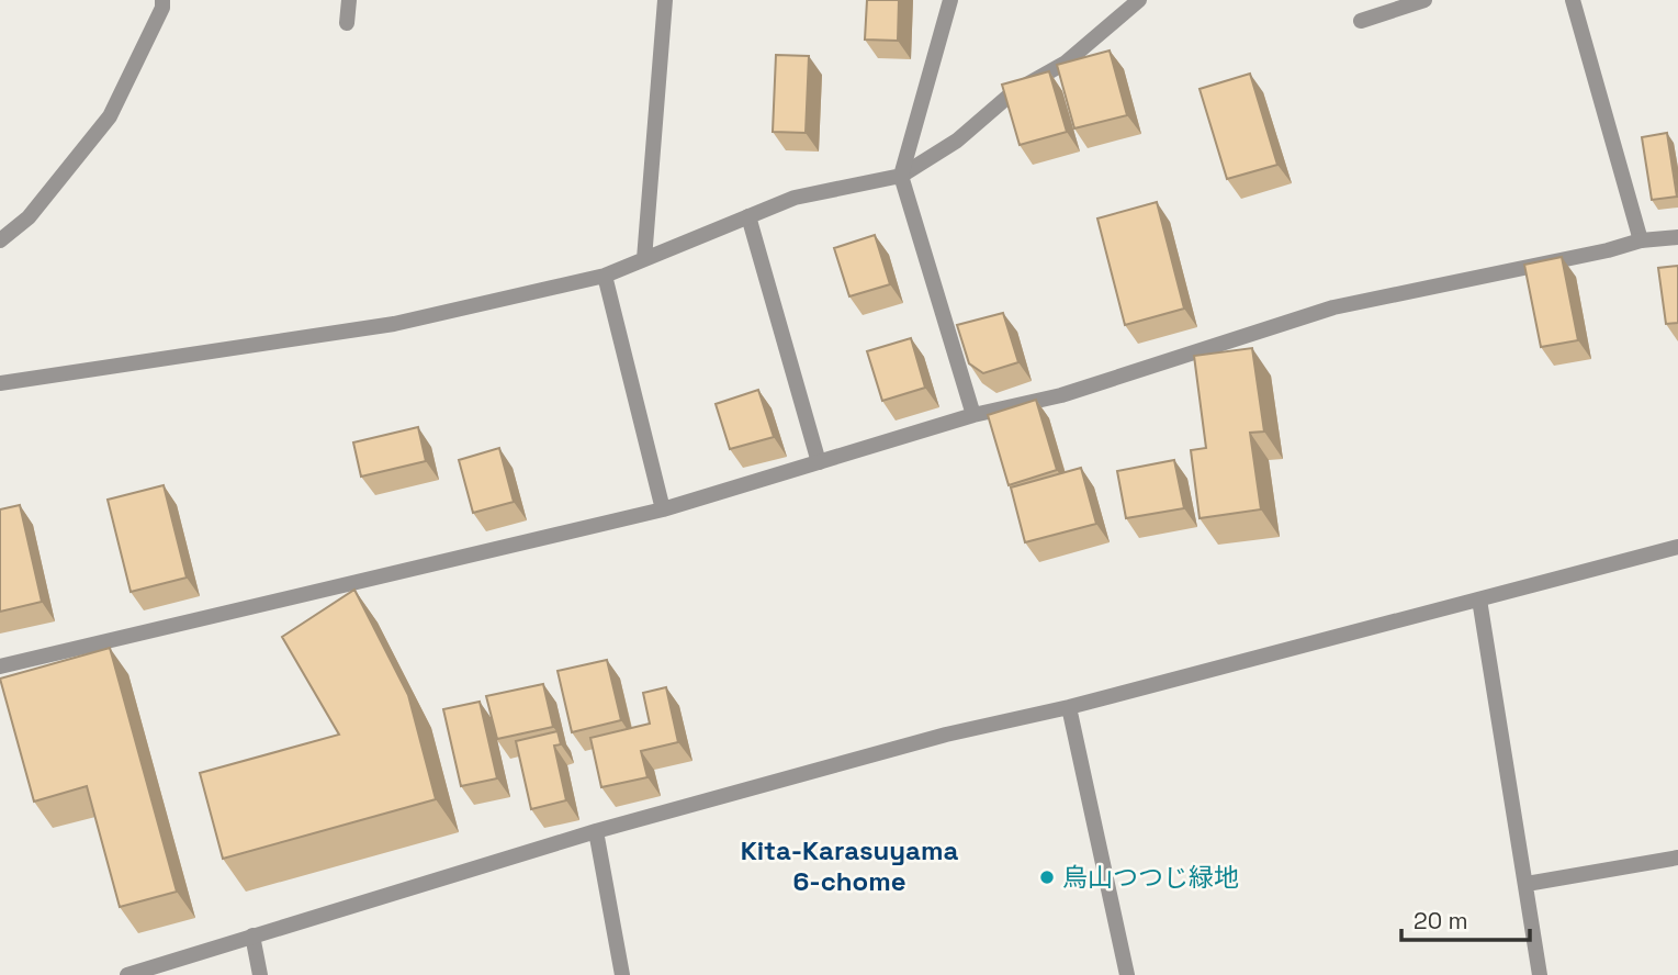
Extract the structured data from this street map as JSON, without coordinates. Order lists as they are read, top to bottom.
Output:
{
  "districts": ["Kita-Karasuyama 6-chome"],
  "places": ["烏山つつじ緑地"],
  "scale_bar": "20 m"
}
